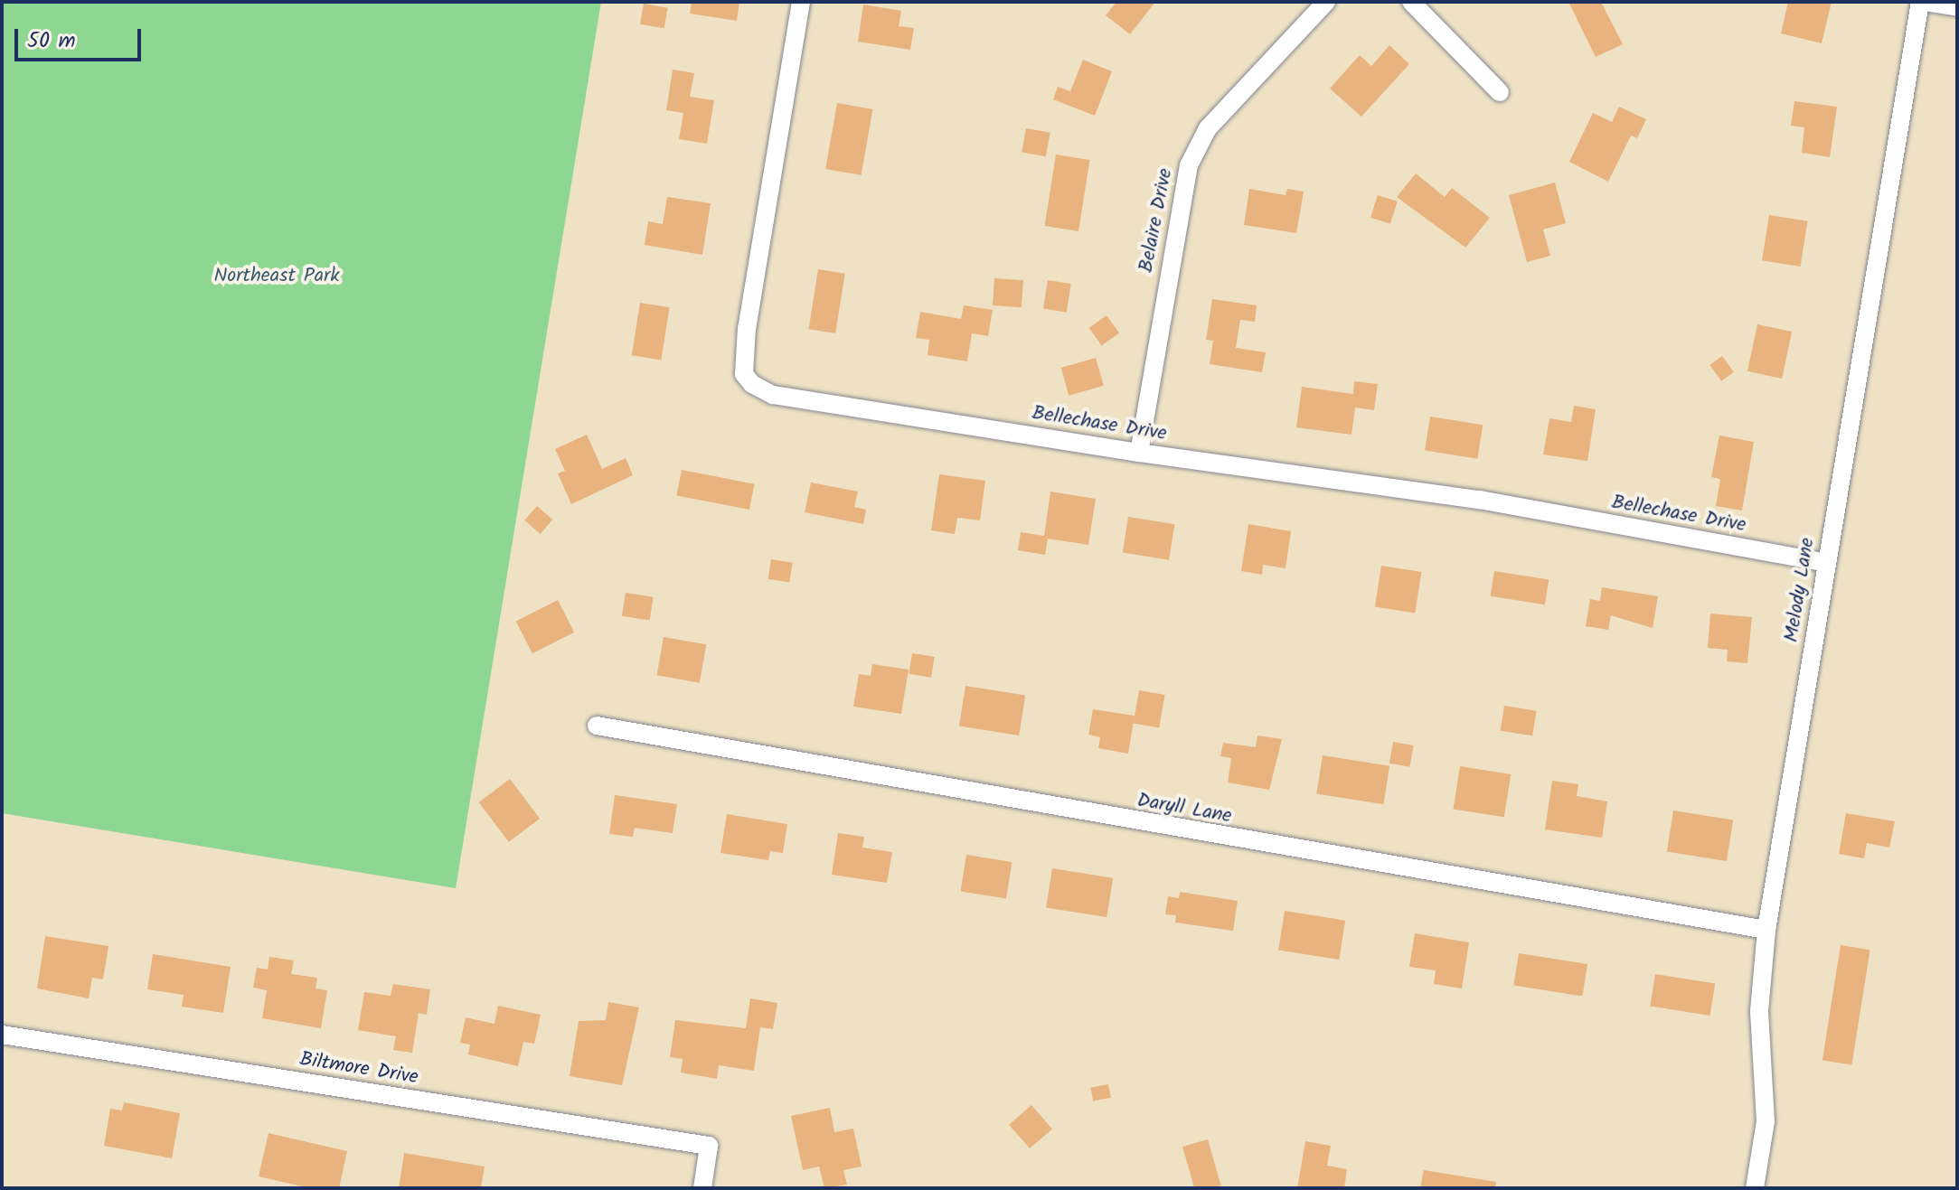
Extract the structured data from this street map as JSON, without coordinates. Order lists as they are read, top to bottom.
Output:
{
  "streets": {
    "street": [
      "Belaire Drive",
      "Bellechase Drive",
      "Melody Lane",
      "Daryll Lane",
      "Biltmore Drive"
    ]
  },
  "crossings": [
    ["Belaire Drive", "Bellechase Drive"],
    ["Bellechase Drive", "Melody Lane"],
    ["Melody Lane", "Daryll Lane"]
  ],
  "parks": ["Northeast Park"],
  "scale_bar": "50 m"
}
